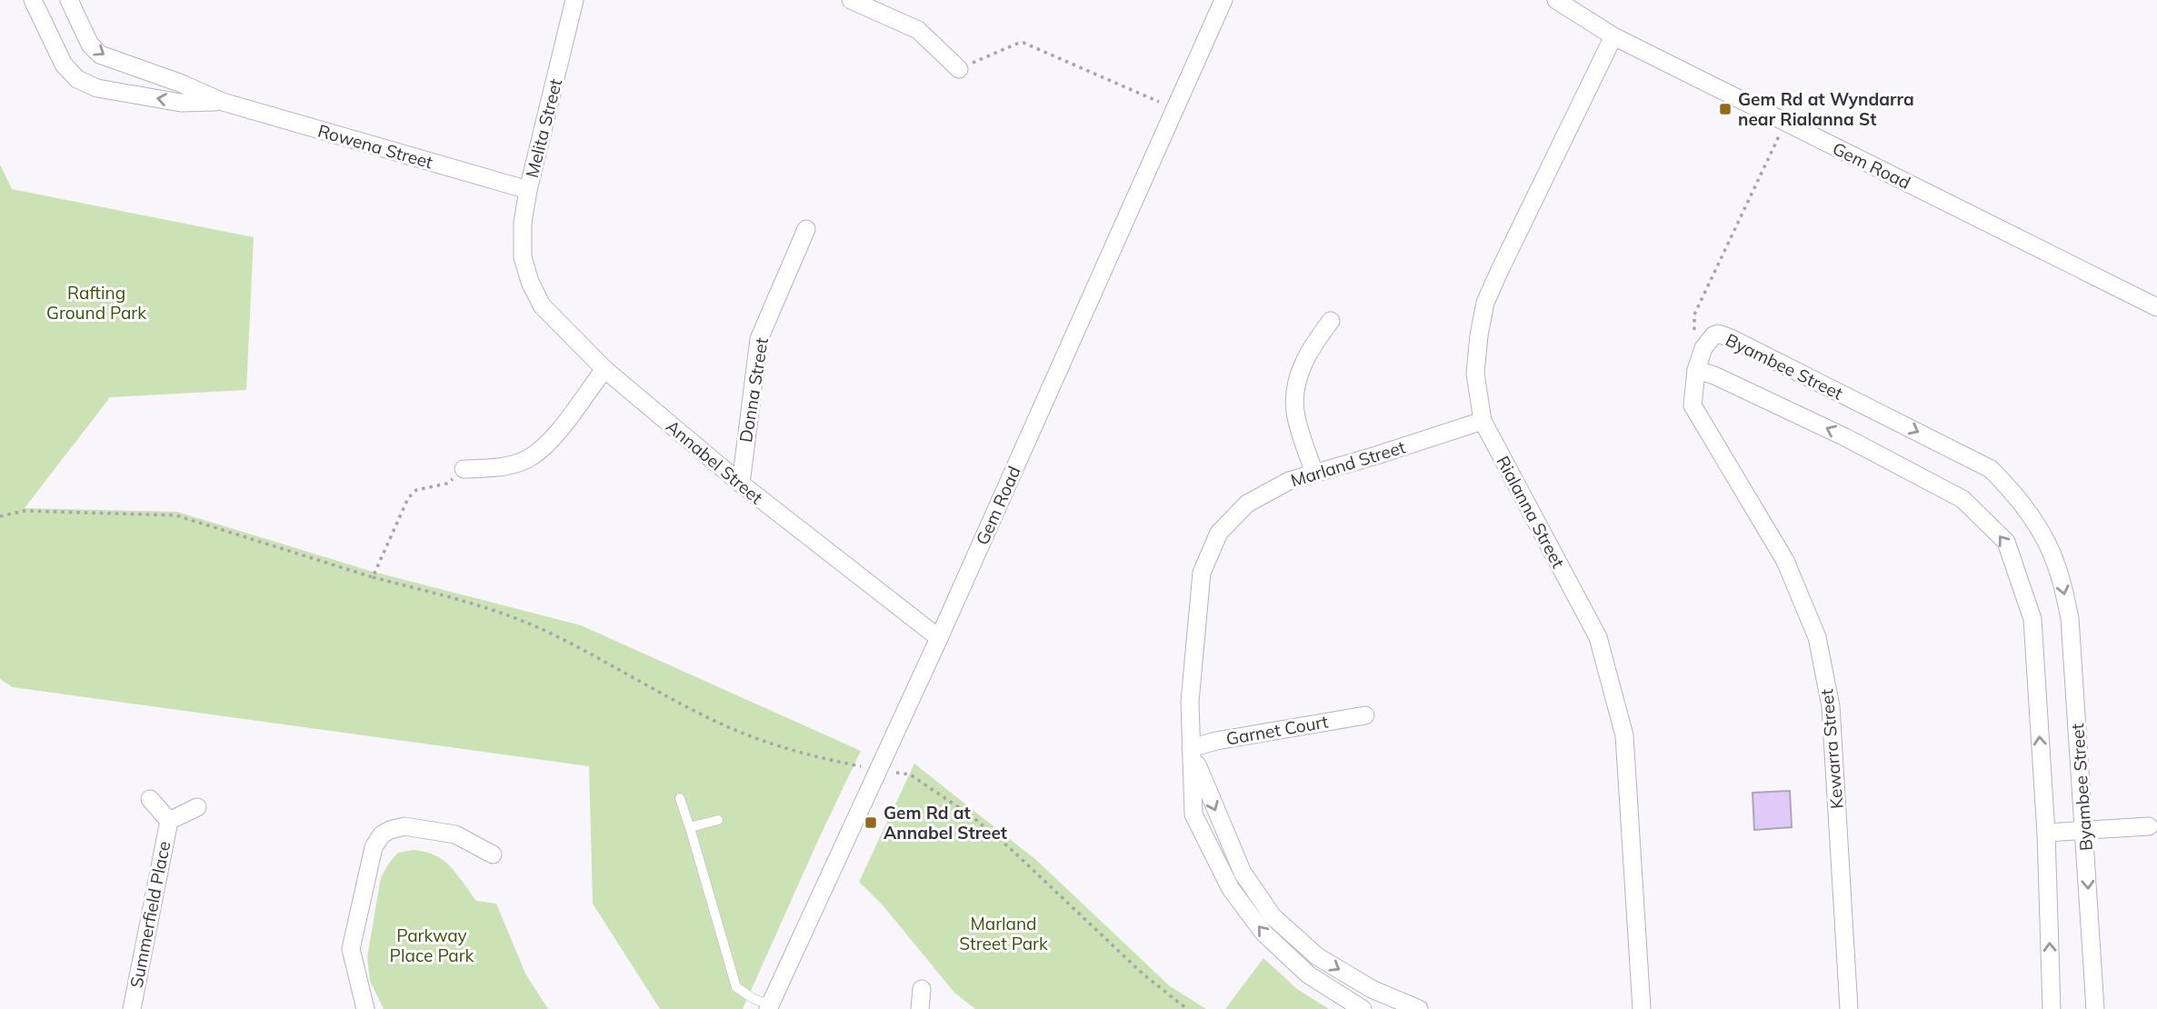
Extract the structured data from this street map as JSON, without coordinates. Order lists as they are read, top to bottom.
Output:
{
  "streets": {
    "street": [
      "Melita Street",
      "Rowena Street",
      "Gem Road",
      "Byambee Street",
      "Donna Street",
      "Annabel Street",
      "Marland Street",
      "Rialanna Street",
      "Garnet Court",
      "Kewarra Street",
      "Summerfield Place"
    ]
  },
  "crossings": [
    ["Melita Street", "Rowena Street"],
    ["Melita Street", "Annabel Street"],
    ["Gem Road", "Annabel Street"],
    ["Gem Road", "Rialanna Street"],
    ["Byambee Street", "Kewarra Street"],
    ["Donna Street", "Annabel Street"],
    ["Marland Street", "Rialanna Street"],
    ["Marland Street", "Garnet Court"]
  ],
  "one_way": ["Byambee Street"],
  "parks": ["Rafting Ground Park", "Marland Street Park", "Parkway Place Park"],
  "places": {
    "transit": ["Gem Rd at Wyndarra near Rialanna St", "Gem Rd at Annabel Street"]
  }
}
